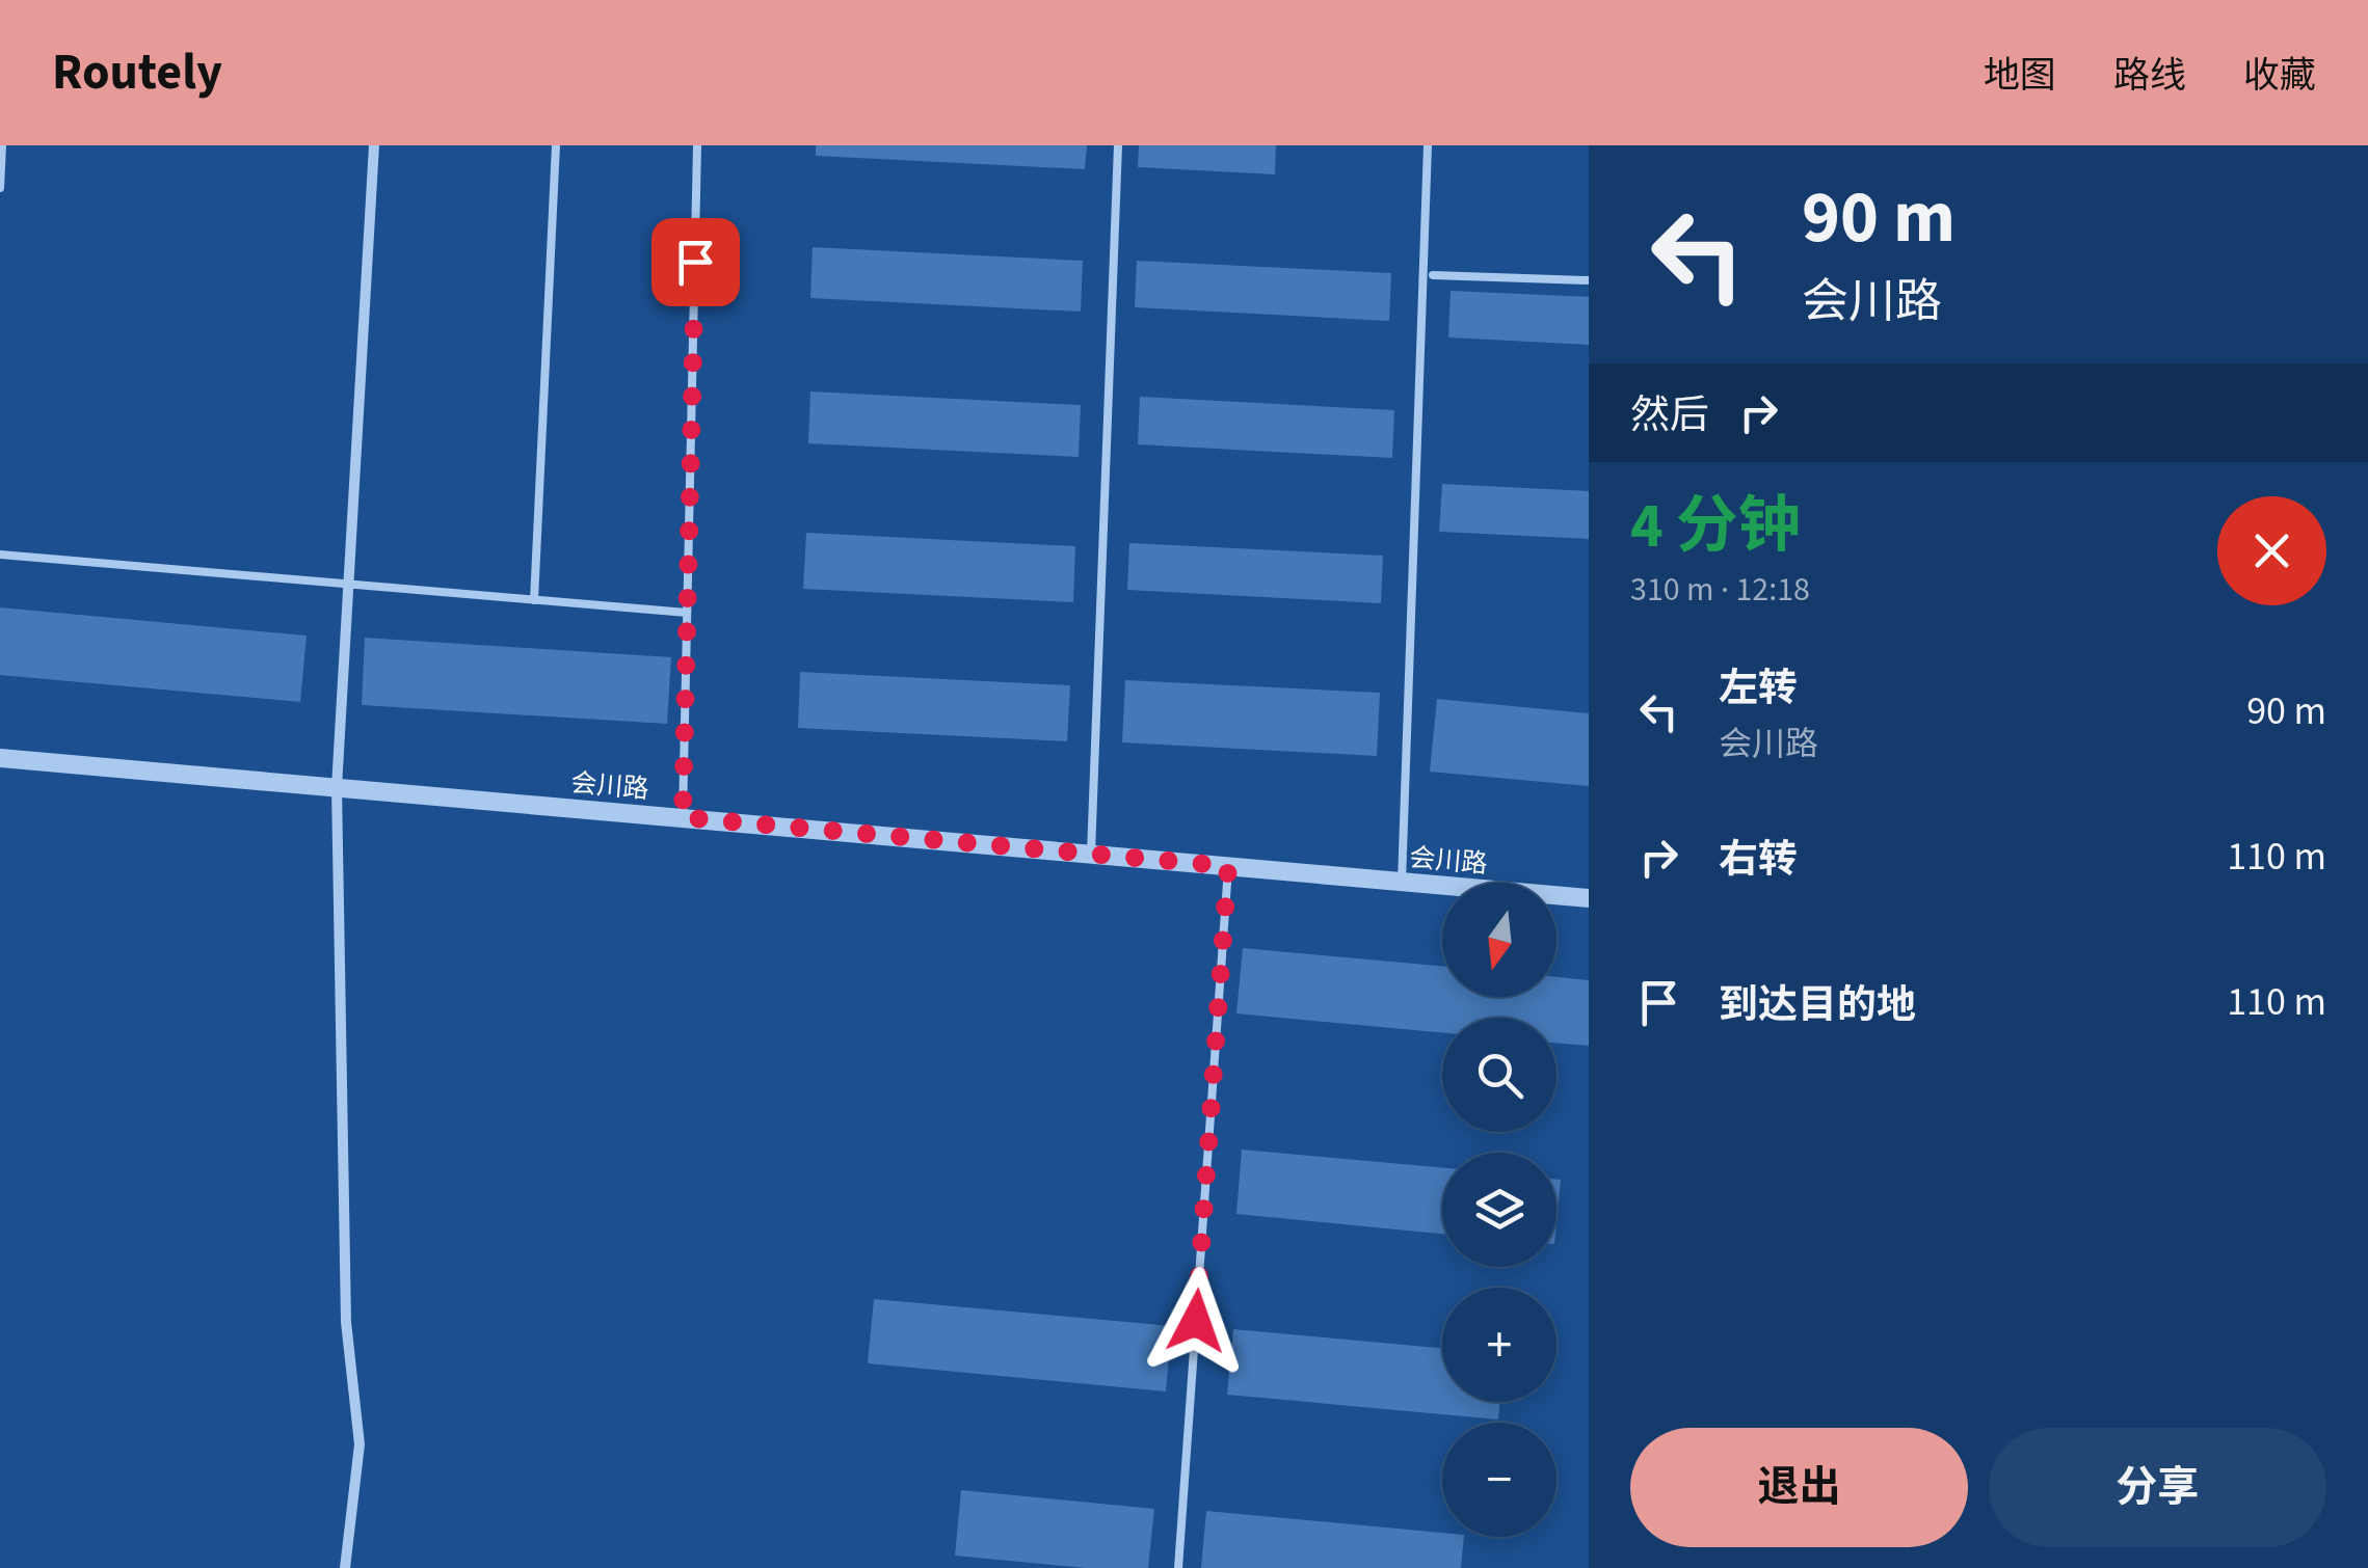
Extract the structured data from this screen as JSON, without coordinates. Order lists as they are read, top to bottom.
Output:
{
  "streets": {
    "street": ["会川路"]
  },
  "north": "bottom",
  "page": {
    "header": "Routely",
    "nav": ["地图", "路线", "收藏"],
    "turn": ["90 m", "会川路"],
    "then": "然后",
    "heading": ["4 分钟", "310 m · 12:18"],
    "list": [
      {
        "name": "左转",
        "note": "会川路",
        "value": "90 m"
      },
      {
        "name": "右转",
        "value": "110 m"
      },
      {
        "name": "到达目的地",
        "value": "110 m"
      }
    ],
    "map_buttons": ["+", "−"],
    "buttons": ["退出", "分享"]
  }
}
